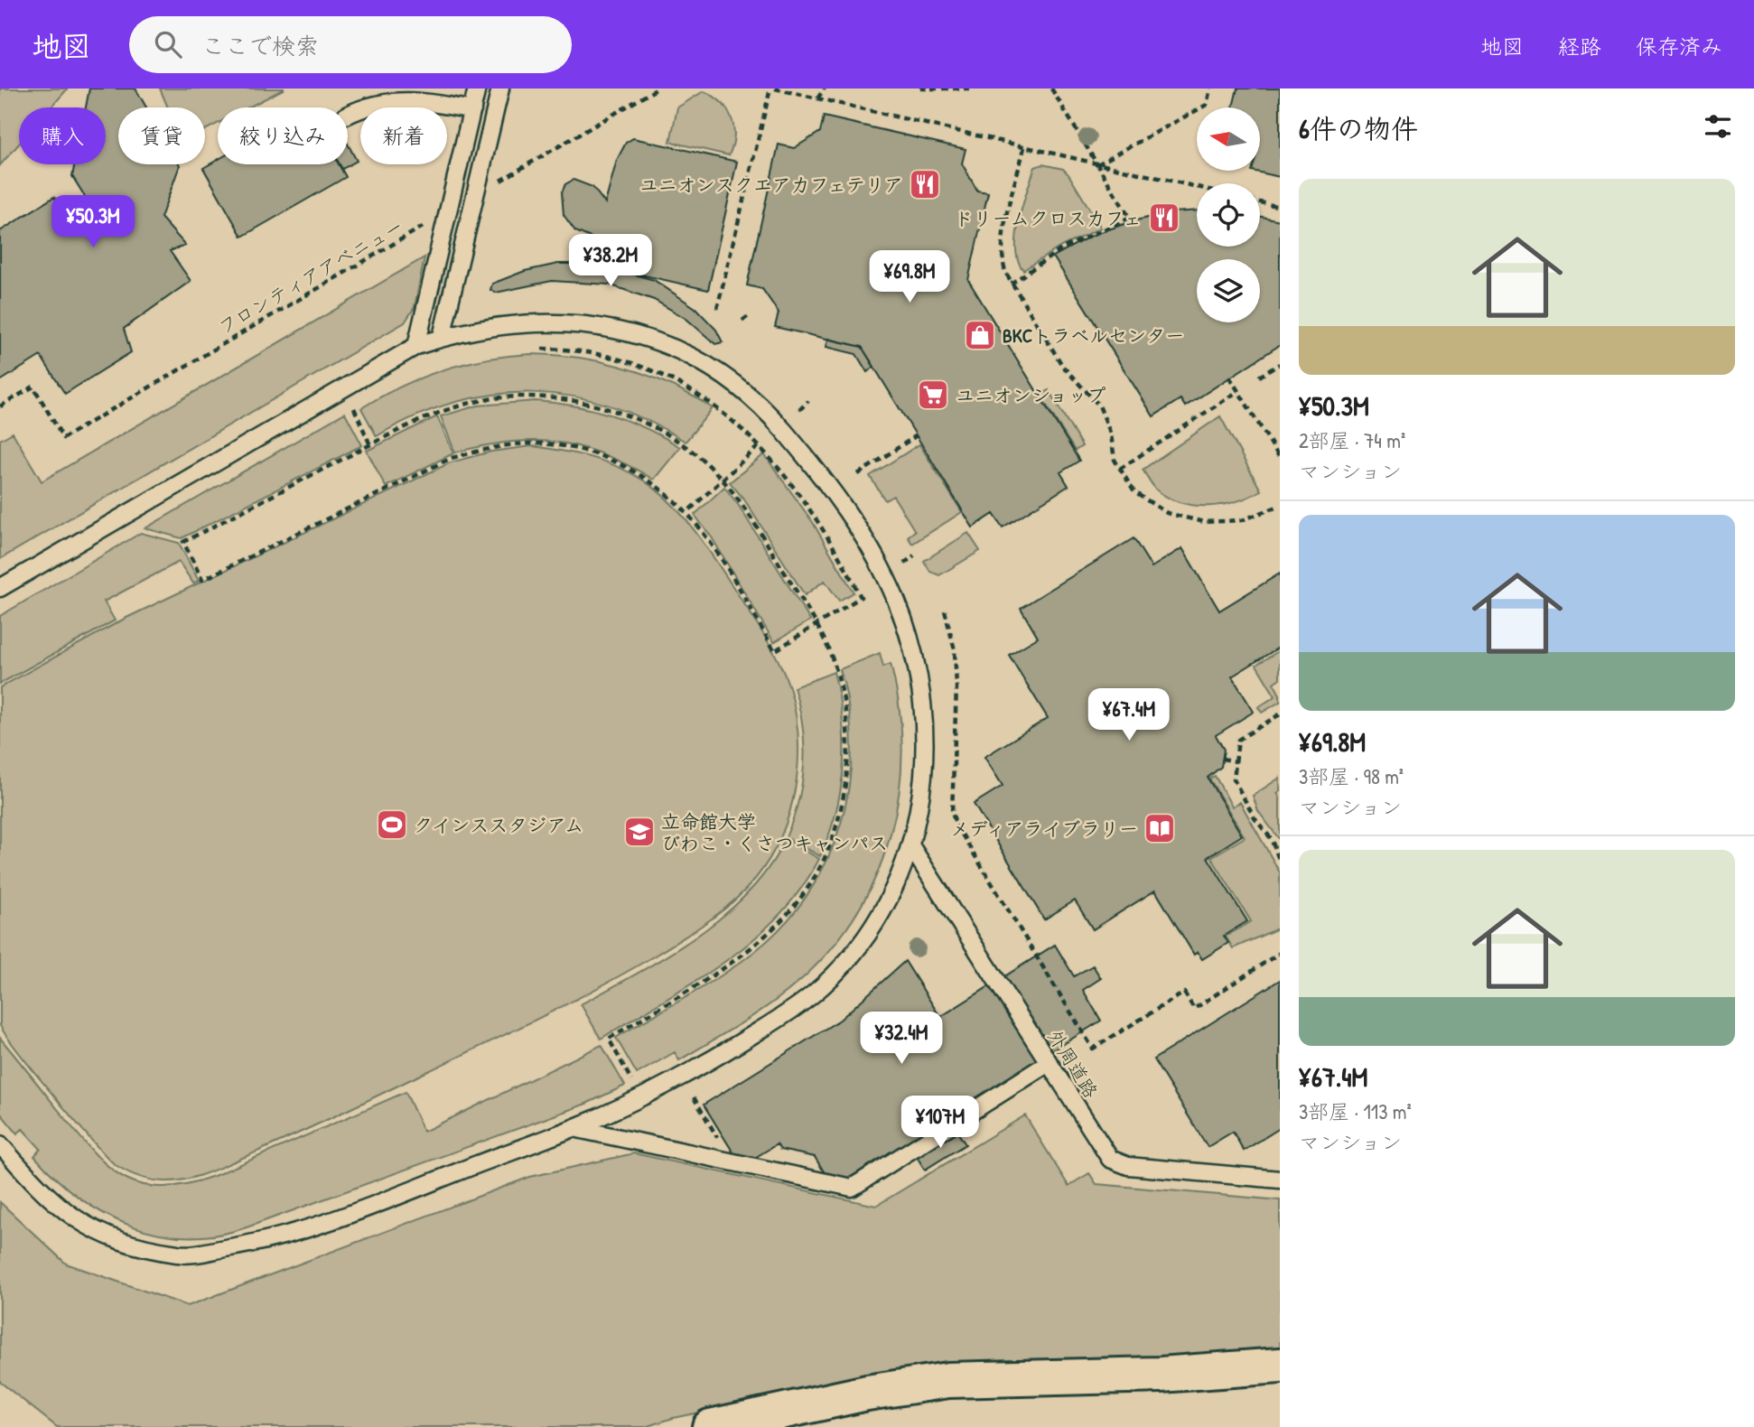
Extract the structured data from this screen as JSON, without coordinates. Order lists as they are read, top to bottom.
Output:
{
  "streets": {
    "lane": ["外周道路"],
    "path": ["フロンティアアベニュー"]
  },
  "places": {
    "restaurant": ["ユニオンスクエアカフェテリア", "ドリームクロスカフェ"],
    "shop": ["BKCトラベルセンター"],
    "supermarket": ["ユニオンショップ"],
    "sports": ["クインススタジアム"],
    "library": ["メディアライブラリー"],
    "school or university": ["立命館大学 びわこ・くさつキャンパス"]
  },
  "north": "left",
  "page": {
    "header": "地図",
    "search": "ここで検索",
    "nav": ["地図", "経路", "保存済み"],
    "heading": "6件の物件",
    "chip": [
      "購入",
      "賃貸",
      "絞り込み",
      "新着"
    ],
    "list": [
      {
        "name": "¥50.3M",
        "note": "2部屋 · 74 m² · マンション"
      },
      {
        "name": "¥69.8M",
        "note": "3部屋 · 98 m² · マンション"
      },
      {
        "name": "¥67.4M",
        "note": "3部屋 · 113 m² · マンション"
      }
    ],
    "price": [
      "¥50.3M",
      "¥38.2M",
      "¥69.8M",
      "¥67.4M",
      "¥32.4M",
      "¥107M"
    ]
  }
}
